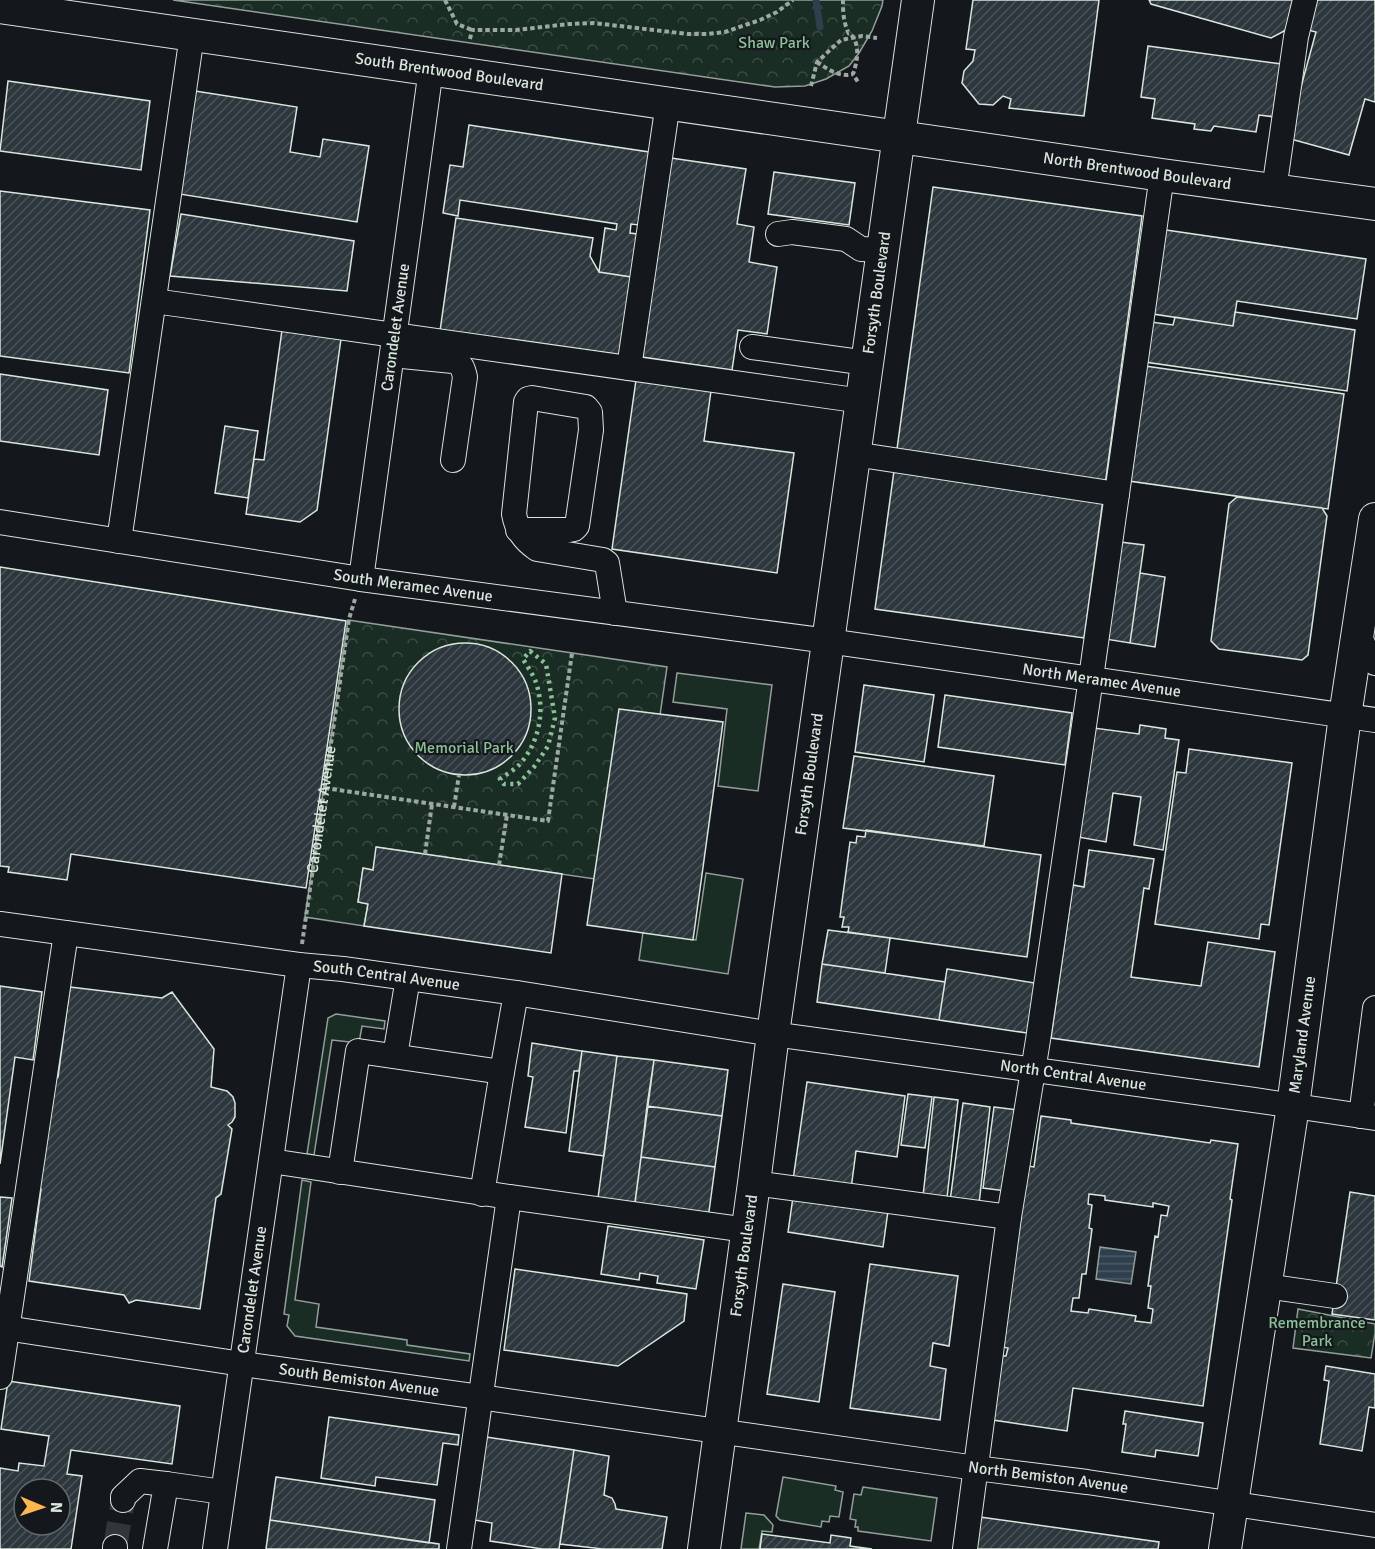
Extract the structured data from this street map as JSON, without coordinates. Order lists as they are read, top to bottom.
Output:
{
  "streets": {
    "main road": [
      "South Brentwood Boulevard",
      "North Brentwood Boulevard",
      "Forsyth Boulevard",
      "Maryland Avenue"
    ],
    "street": [
      "Carondelet Avenue",
      "South Meramec Avenue",
      "North Meramec Avenue",
      "South Central Avenue",
      "North Central Avenue",
      "South Bemiston Avenue",
      "North Bemiston Avenue"
    ]
  },
  "crossings": [
    ["South Brentwood Boulevard", "North Brentwood Boulevard"],
    ["South Brentwood Boulevard", "Forsyth Boulevard"],
    ["South Brentwood Boulevard", "Carondelet Avenue"],
    ["North Brentwood Boulevard", "Forsyth Boulevard"],
    ["Forsyth Boulevard", "South Meramec Avenue"],
    ["Forsyth Boulevard", "North Meramec Avenue"],
    ["Forsyth Boulevard", "South Central Avenue"],
    ["Forsyth Boulevard", "North Central Avenue"],
    ["Forsyth Boulevard", "South Bemiston Avenue"],
    ["Forsyth Boulevard", "North Bemiston Avenue"],
    ["Carondelet Avenue", "South Meramec Avenue"],
    ["Carondelet Avenue", "South Central Avenue"],
    ["Carondelet Avenue", "South Bemiston Avenue"],
    ["South Meramec Avenue", "North Meramec Avenue"],
    ["North Meramec Avenue", "Maryland Avenue"],
    ["South Central Avenue", "North Central Avenue"],
    ["Maryland Avenue", "North Central Avenue"],
    ["Maryland Avenue", "North Bemiston Avenue"],
    ["South Bemiston Avenue", "North Bemiston Avenue"]
  ],
  "parks": ["Shaw Park", "Memorial Park", "Remembrance Park"],
  "north": "right"
}
